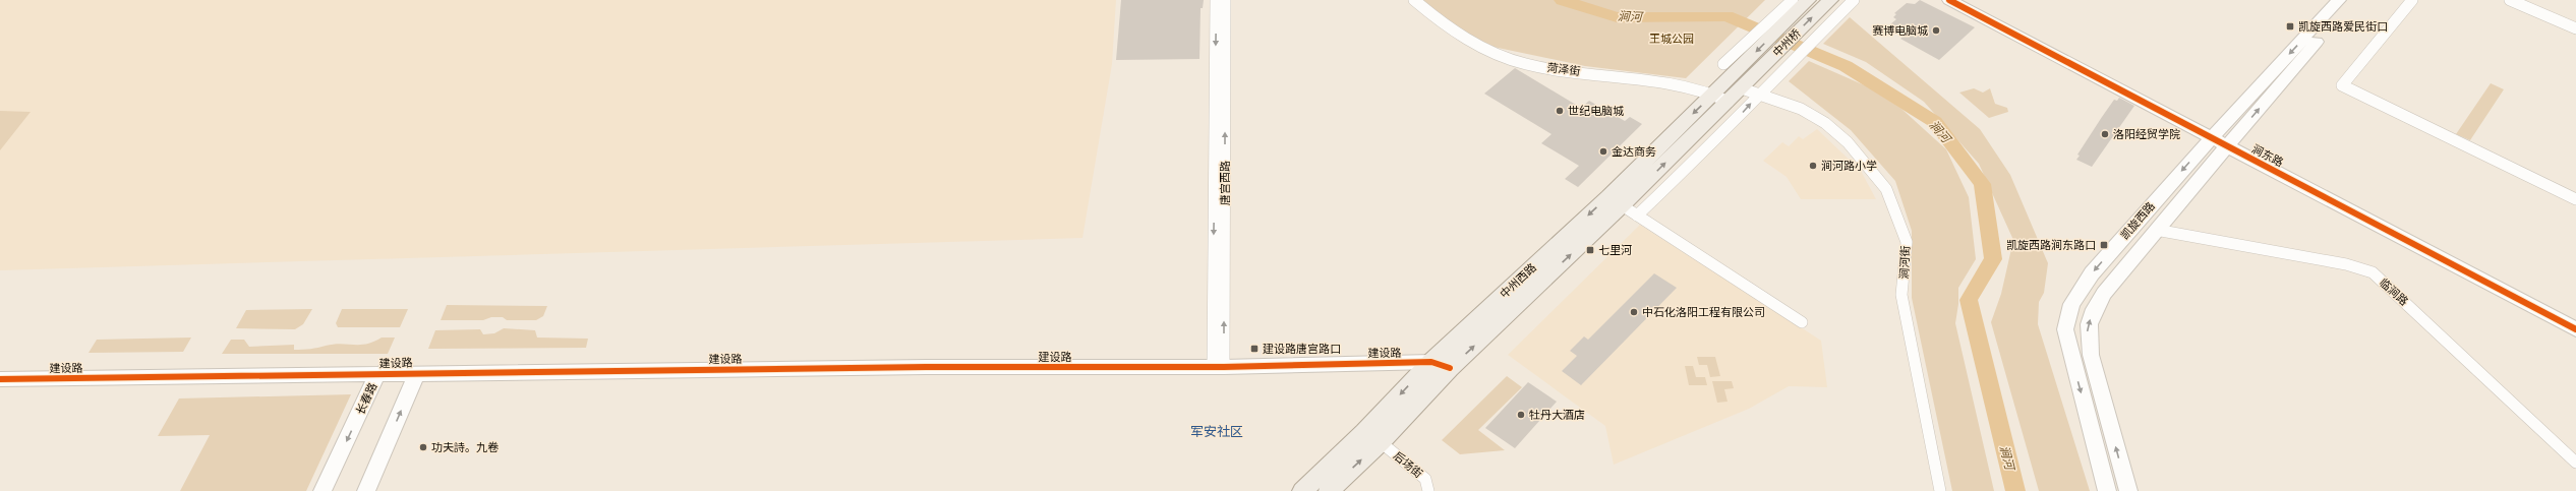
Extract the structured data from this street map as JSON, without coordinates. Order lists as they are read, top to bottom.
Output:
{
  "streets": {
    "main road": ["中州桥", "中州西路"],
    "street": [
      "菏泽街",
      "涧东路",
      "唐宫西路",
      "凯旋西路",
      "涧河街",
      "临涧路",
      "建设路",
      "长春路",
      "后场街"
    ]
  },
  "crossings": [
    ["中州桥", "涧河街"],
    ["中州桥", "中州西路"],
    ["菏泽街", "中州西路"],
    ["涧东路", "凯旋西路"],
    ["唐宫西路", "建设路"],
    ["凯旋西路", "临涧路"],
    ["涧河街", "中州西路"],
    ["中州西路", "建设路"],
    ["中州西路", "后场街"],
    ["建设路", "长春路"]
  ],
  "districts": ["军安社区"],
  "water": ["涧河"],
  "parks": ["王城公园"],
  "places": {
    "transit": [
      "凯旋西路爱民街口",
      "凯旋西路涧东路口",
      "七里河",
      "建设路唐宫路口"
    ],
    "other": [
      "赛博电脑城",
      "世纪电脑城",
      "洛阳经贸学院",
      "金达商务",
      "涧河路小学",
      "中石化洛阳工程有限公司",
      "牡丹大酒店",
      "功夫詩。九卷"
    ]
  }
}
